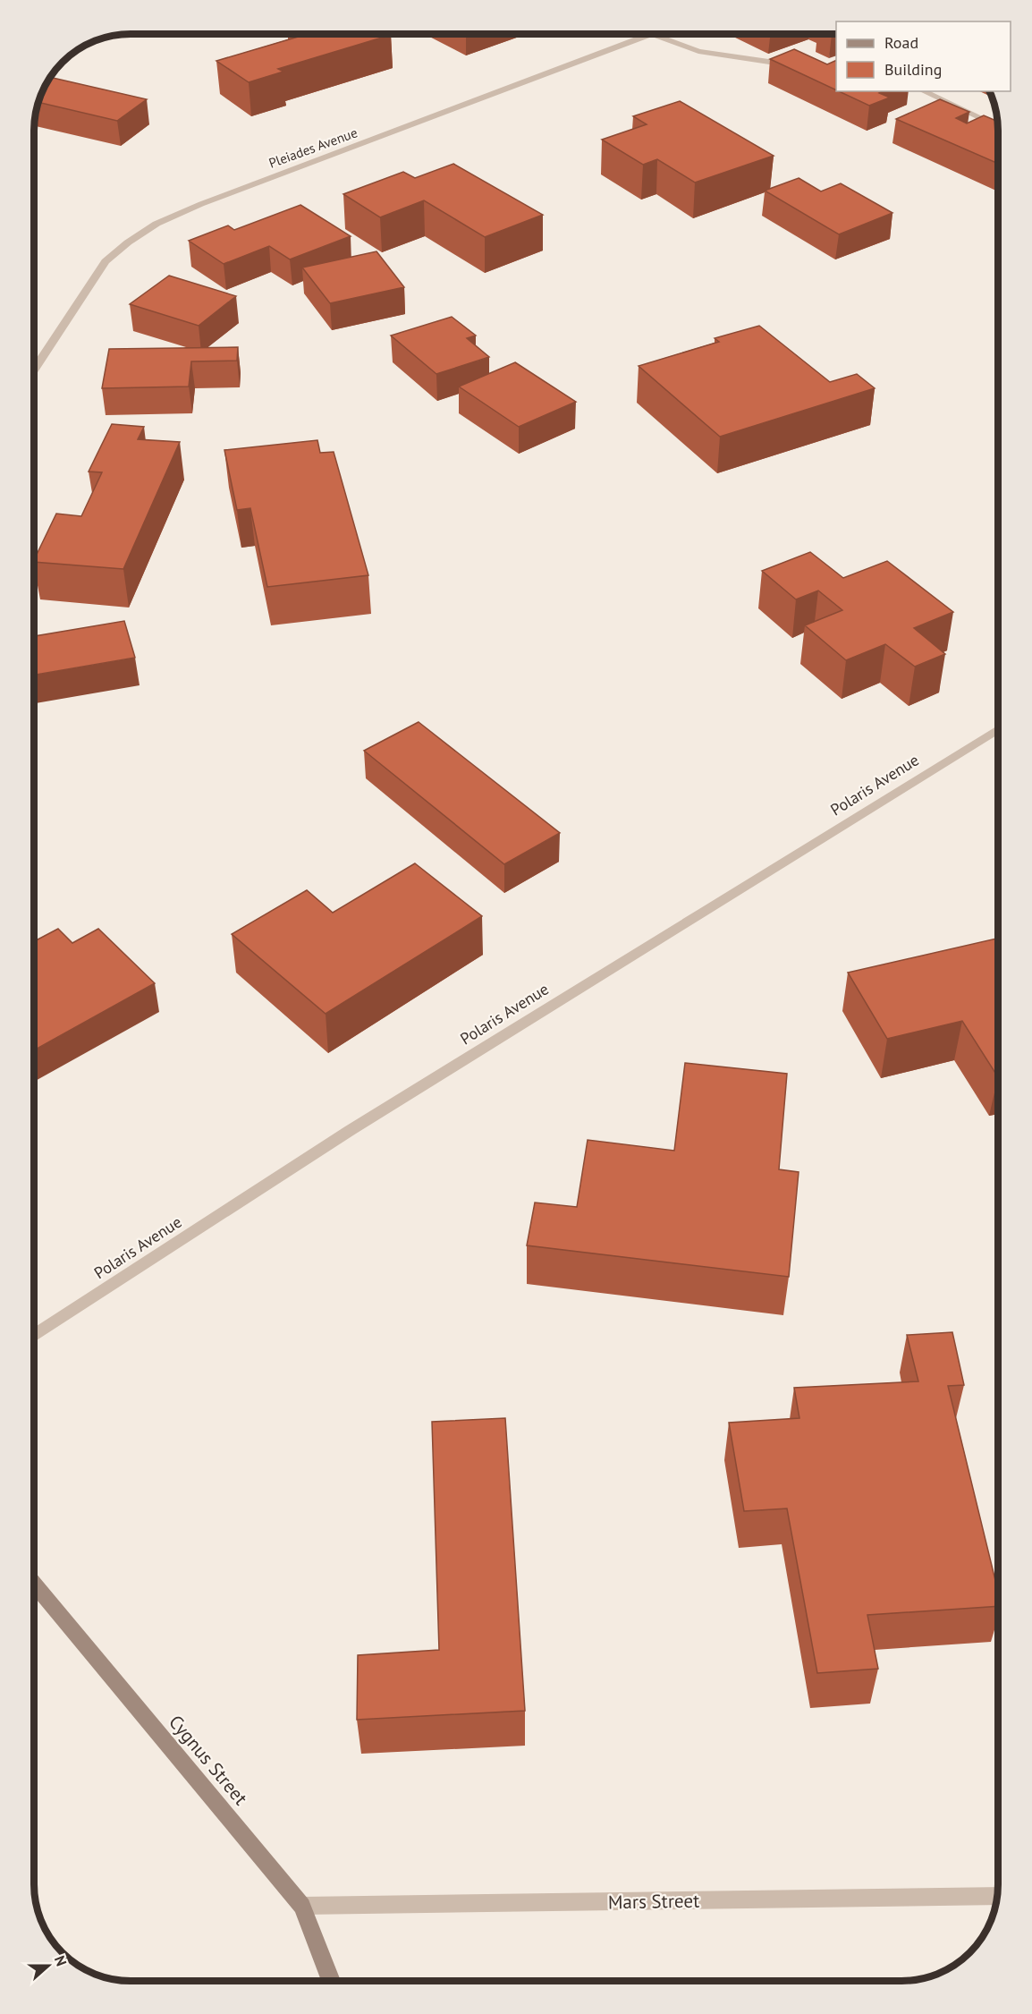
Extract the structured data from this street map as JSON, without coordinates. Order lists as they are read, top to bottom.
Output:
{
  "streets": {
    "street": [
      "Pleiades Avenue",
      "Polaris Avenue",
      "Cygnus Street",
      "Mars Street"
    ]
  },
  "crossings": [
    ["Cygnus Street", "Mars Street"]
  ],
  "legend": ["Road", "Building"],
  "north": "right"
}
